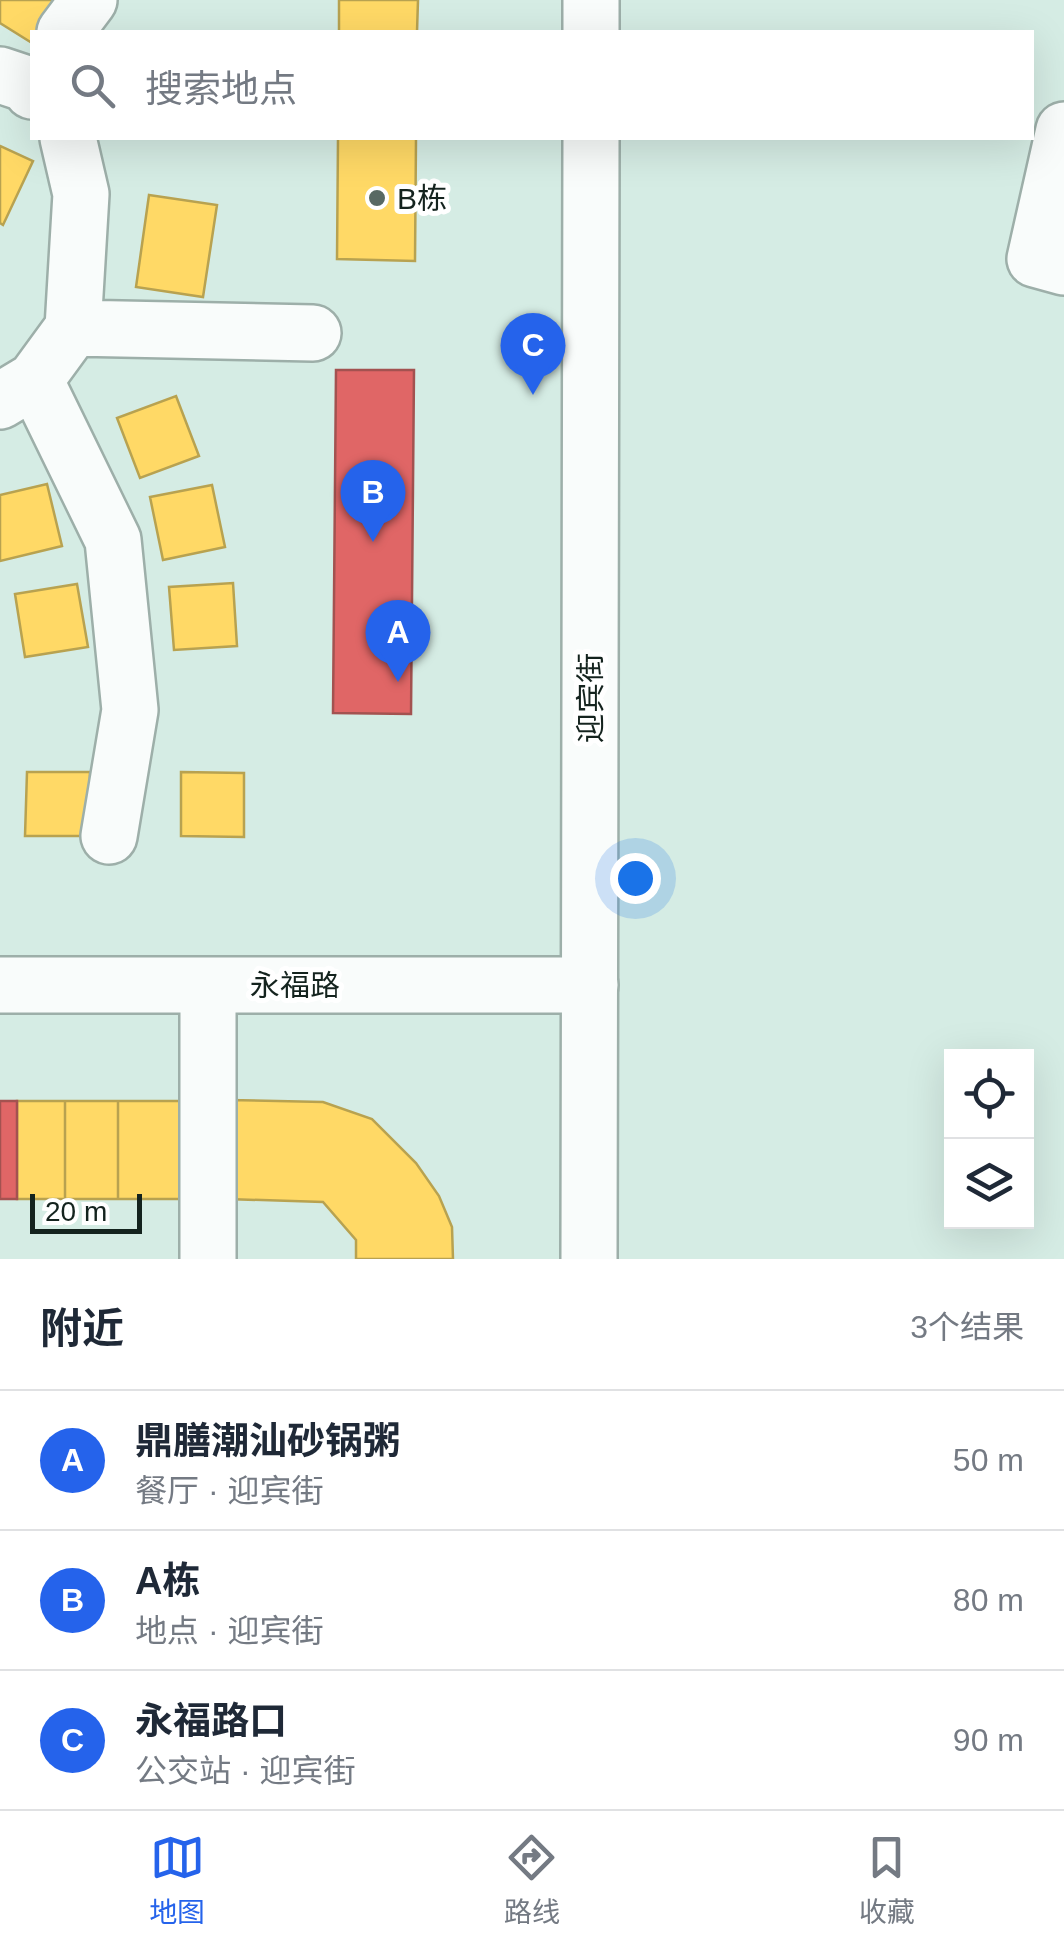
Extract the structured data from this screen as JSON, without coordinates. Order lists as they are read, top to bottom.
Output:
{
  "streets": {
    "main road": ["迎宾街", "永福路"]
  },
  "crossings": [
    ["迎宾街", "永福路"]
  ],
  "places": ["B栋"],
  "scale_bar": "20 m",
  "page": {
    "search": "搜索地点",
    "pins": ["C", "B", "A"],
    "scale": "20 m",
    "heading": ["附近", "3个结果"],
    "list": [
      {
        "mark": "A",
        "name": "鼎膳潮汕砂锅粥",
        "note": "餐厅 · 迎宾街",
        "value": "50 m"
      },
      {
        "mark": "B",
        "name": "A栋",
        "note": "地点 · 迎宾街",
        "value": "80 m"
      },
      {
        "mark": "C",
        "name": "永福路口",
        "note": "公交站 · 迎宾街",
        "value": "90 m"
      }
    ],
    "nav": ["地图", "路线", "收藏"]
  }
}
